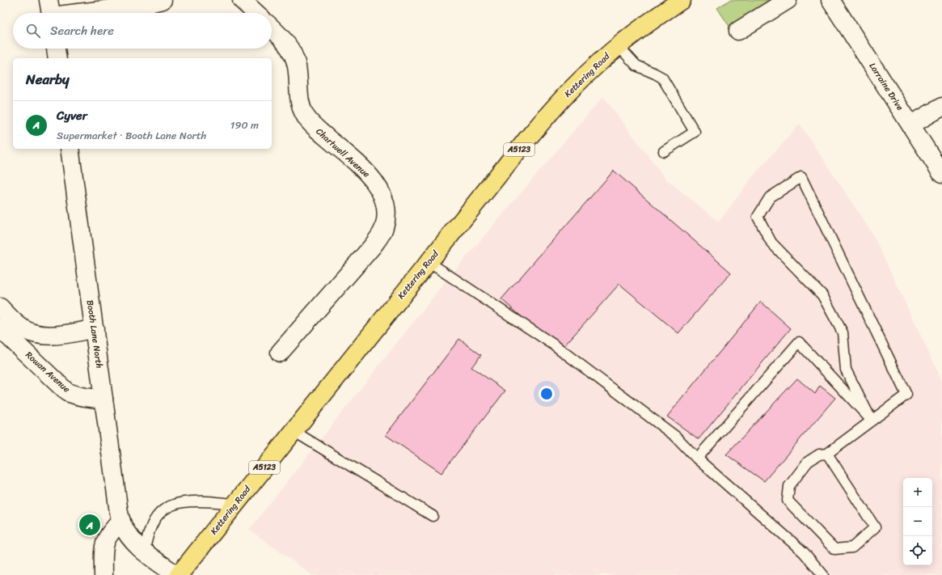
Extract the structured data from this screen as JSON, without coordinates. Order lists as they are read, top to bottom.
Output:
{
  "streets": {
    "main road": ["Kettering Road", "A5123"],
    "street": [
      "Lorraine Drive",
      "Chartwell Avenue",
      "Booth Lane North",
      "Rowan Avenue"
    ]
  },
  "crossings": [
    ["Booth Lane North", "Rowan Avenue"]
  ],
  "page": {
    "search": "Search here",
    "heading": "Nearby",
    "list": [
      {
        "mark": "A",
        "name": "Cyver",
        "note": "Supermarket · Booth Lane North",
        "value": "190 m"
      }
    ],
    "map_buttons": ["+", "−"],
    "pins": "A"
  }
}
